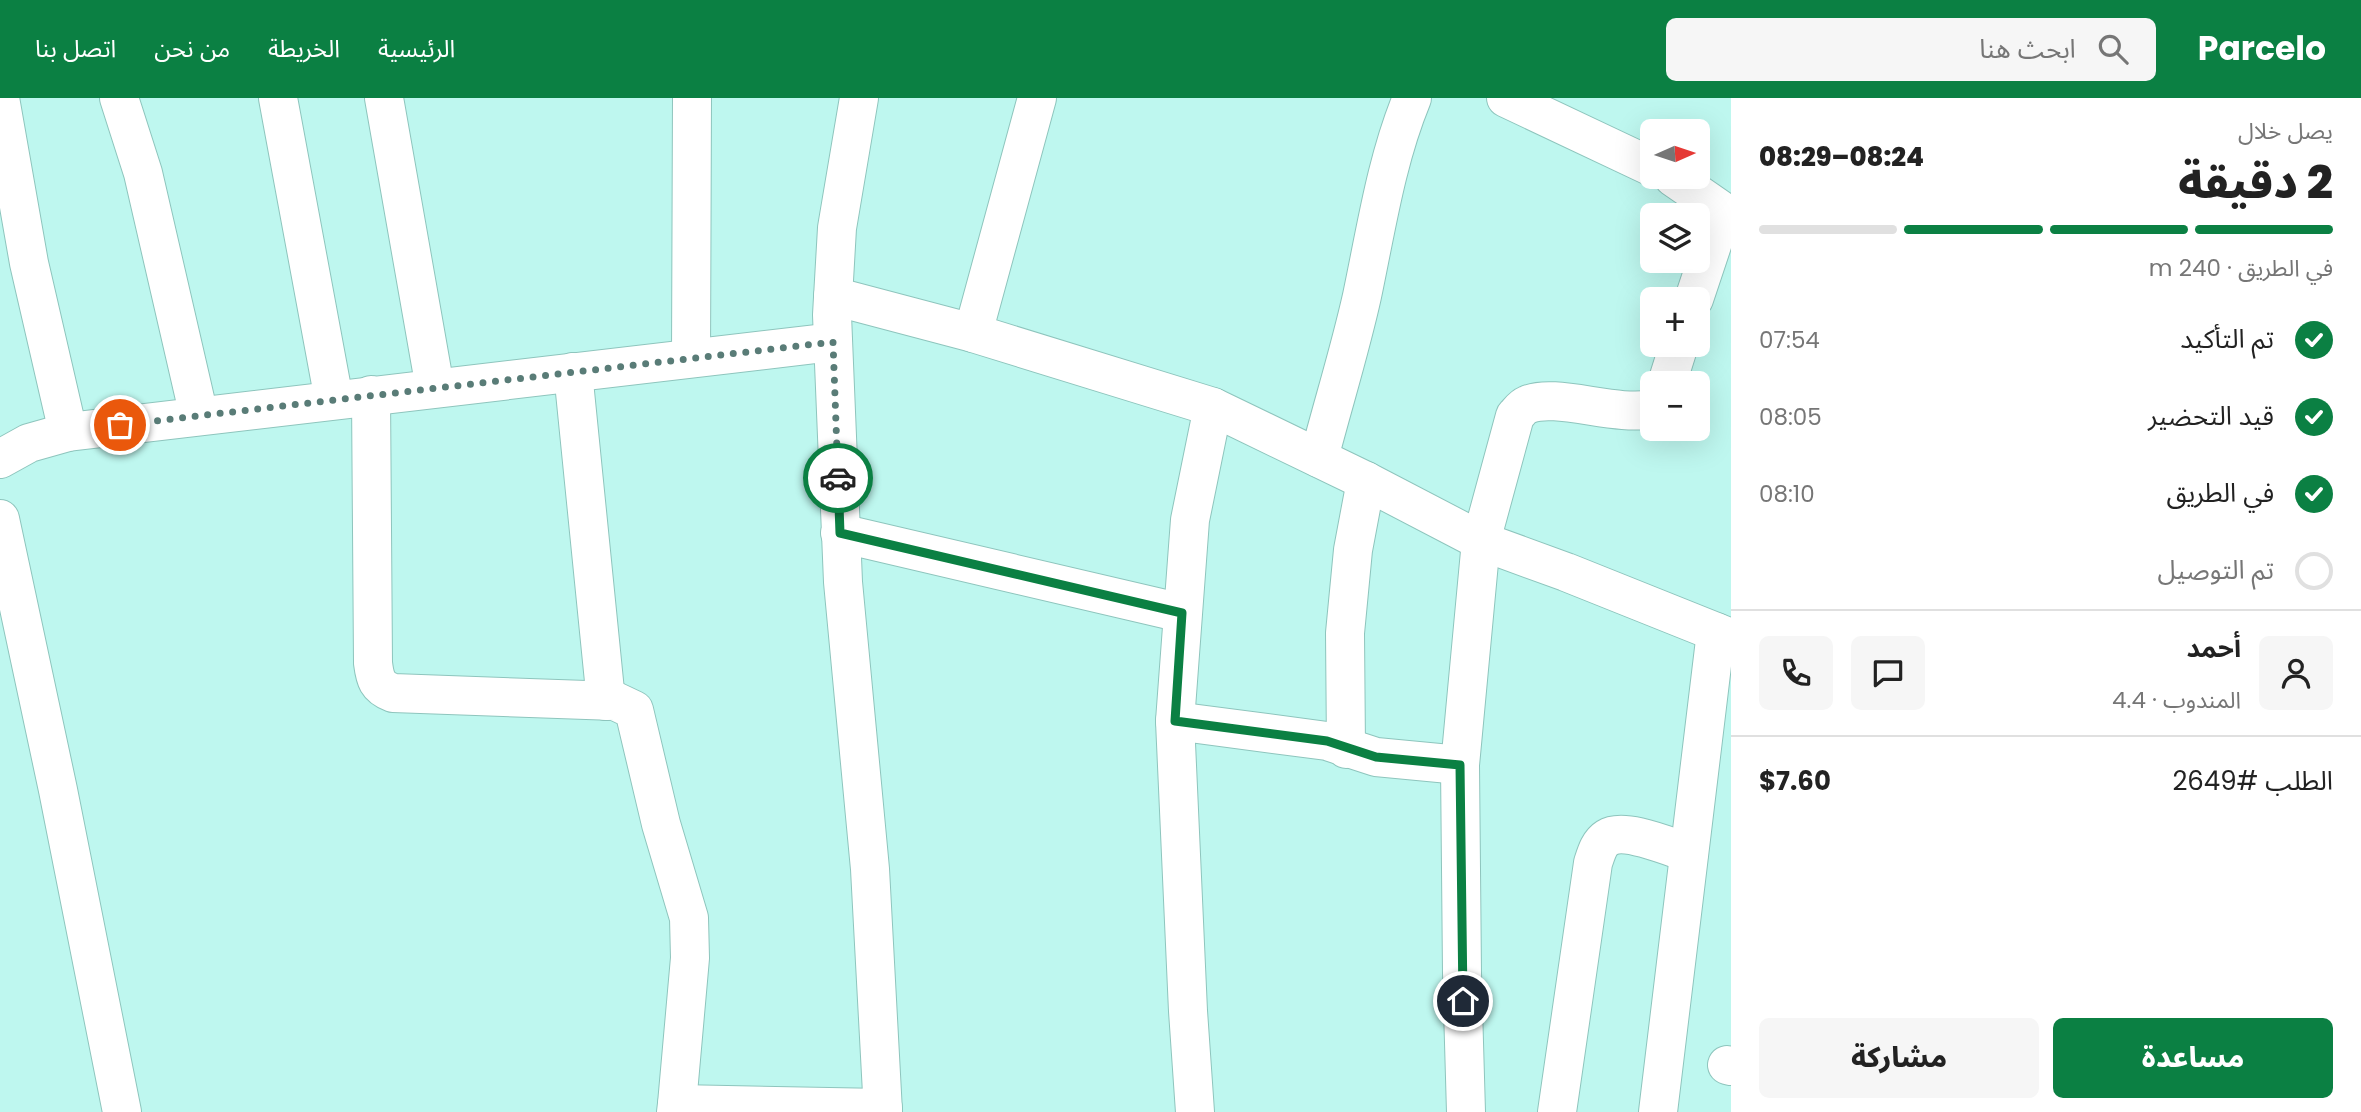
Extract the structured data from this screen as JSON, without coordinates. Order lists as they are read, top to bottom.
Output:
{
  "north": "right",
  "page": {
    "header": "Parcelo",
    "search": "ابحث هنا",
    "nav": [
      "الرئيسية",
      "الخريطة",
      "من نحن",
      "اتصل بنا"
    ],
    "heading": ["2 دقيقة", "يصل خلال", "08:24–08:29"],
    "panel": [
      "أحمد",
      "المندوب · 4.4",
      "الطلب #2649",
      "$7.60"
    ],
    "map_buttons": ["+", "−"],
    "bar": "في الطريق · 240 m",
    "list": [
      ["تم التأكيد", "07:54"],
      ["قيد التحضير", "08:05"],
      ["في الطريق", "08:10"],
      "تم التوصيل"
    ],
    "buttons": ["مساعدة", "مشاركة"]
  }
}
